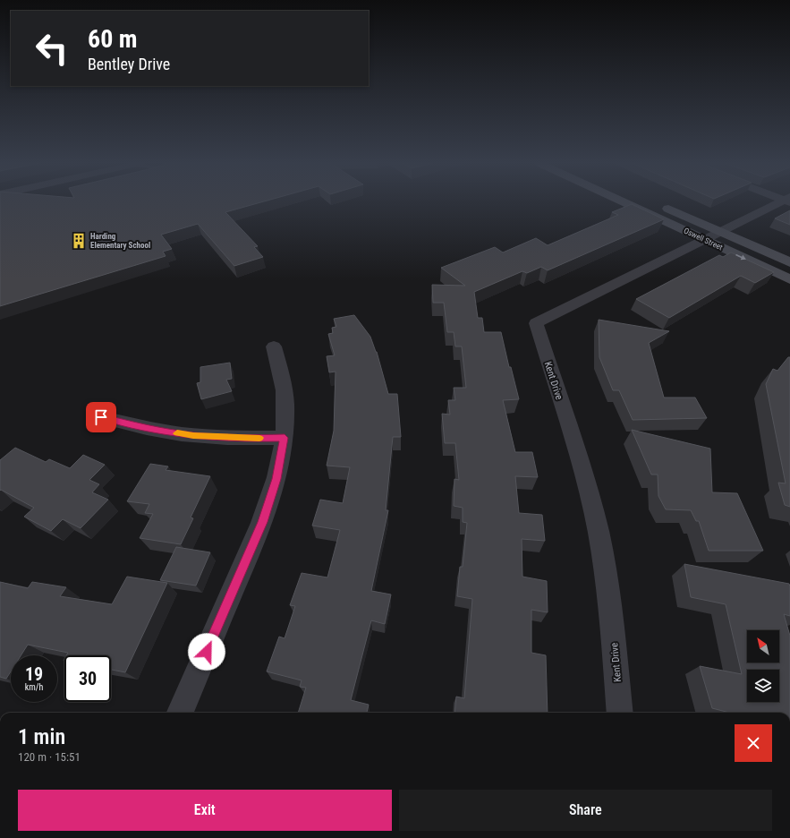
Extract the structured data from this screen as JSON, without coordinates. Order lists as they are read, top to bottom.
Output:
{
  "streets": {
    "main road": ["Oswell Street"],
    "street": ["Kent Drive"]
  },
  "crossings": [
    ["Oswell Street", "Kent Drive"]
  ],
  "places": {
    "building": ["Harding Elementary School"]
  },
  "north": "top left",
  "page": {
    "turn": ["60 m", "Bentley Drive"],
    "speed": "19 km/h",
    "limit": "30",
    "heading": ["1 min", "120 m · 15:51"],
    "buttons": ["Exit", "Share"]
  }
}
